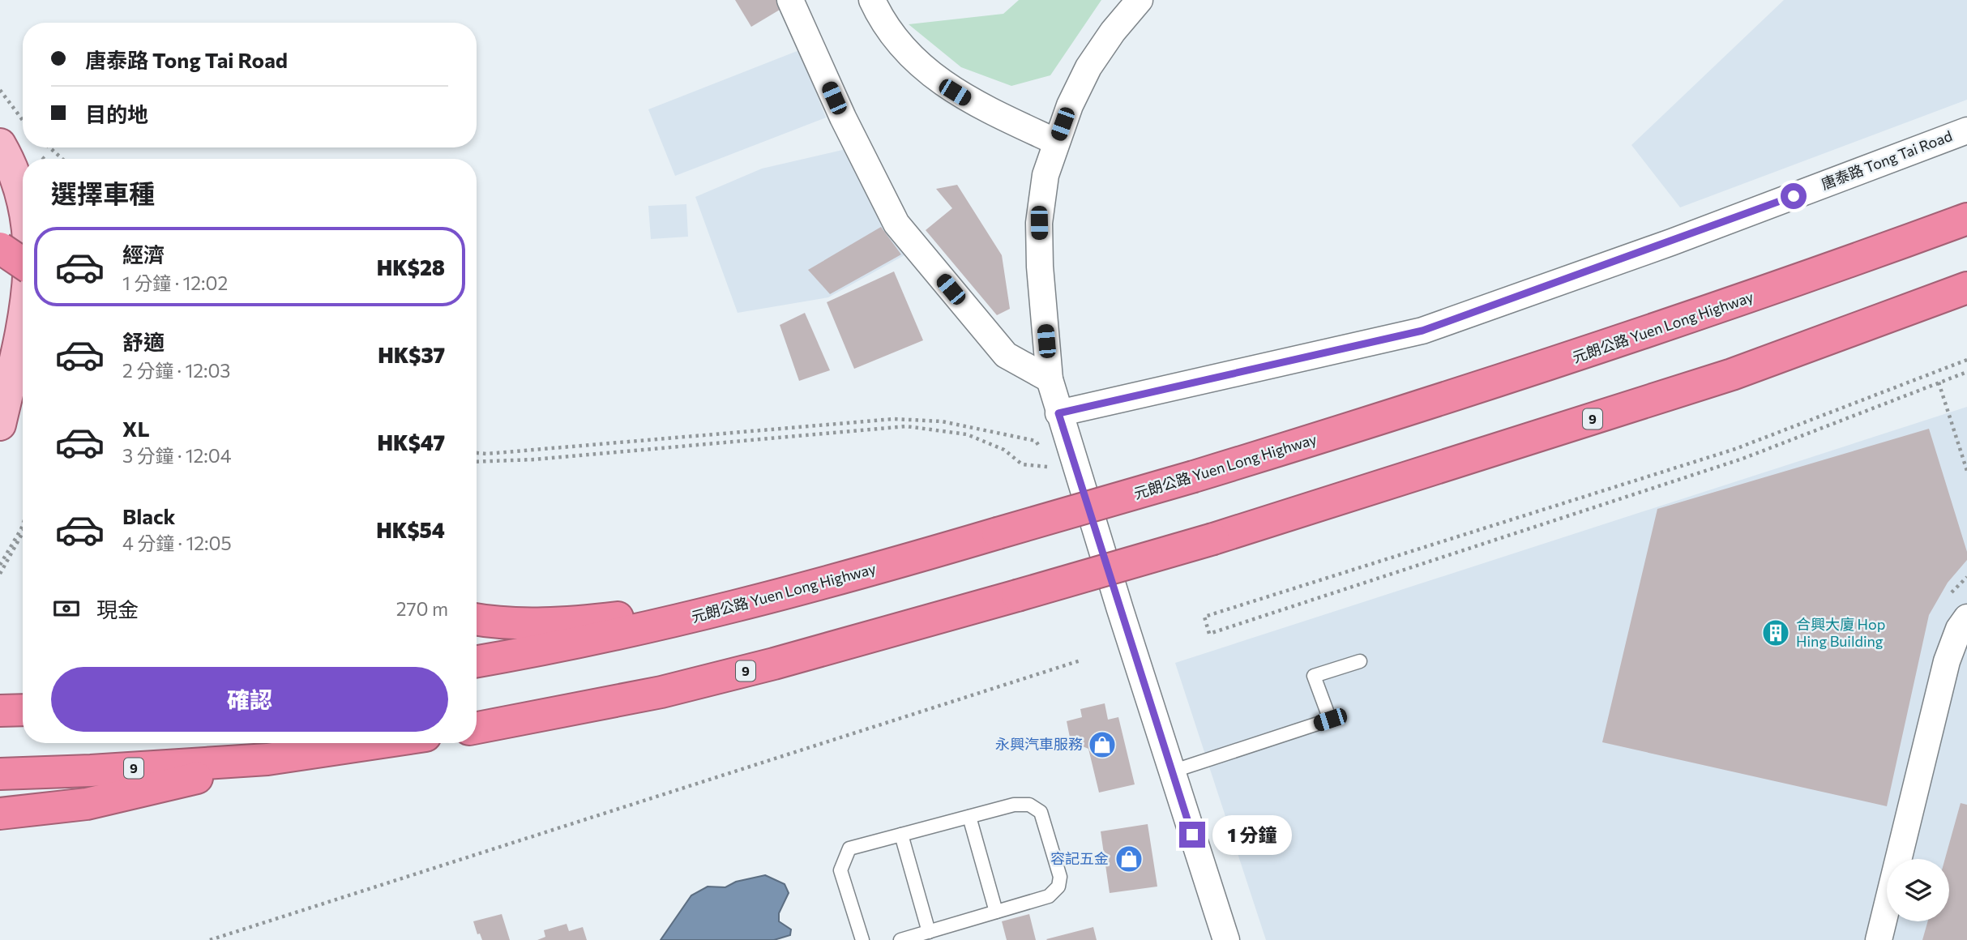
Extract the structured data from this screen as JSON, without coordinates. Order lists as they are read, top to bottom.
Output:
{
  "streets": {
    "highway": ["元朗公路 Yuen Long Highway", "9"],
    "street": ["唐泰路 Tong Tai Road"]
  },
  "places": {
    "building": ["合興大廈 Hop Hing Building"],
    "shop": ["永興汽車服務", "容記五金"]
  },
  "page": {
    "banner": ["唐泰路 Tong Tai Road", "目的地"],
    "heading": "選擇車種",
    "list": [
      {
        "name": "經濟",
        "note": "1 分鐘 · 12:02",
        "value": "HK$28"
      },
      {
        "name": "舒適",
        "note": "2 分鐘 · 12:03",
        "value": "HK$37"
      },
      {
        "name": "XL",
        "note": "3 分鐘 · 12:04",
        "value": "HK$47"
      },
      {
        "name": "Black",
        "note": "4 分鐘 · 12:05",
        "value": "HK$54"
      }
    ],
    "pay": ["現金", "270 m"],
    "buttons": "確認",
    "bubble": "1 分鐘"
  }
}
